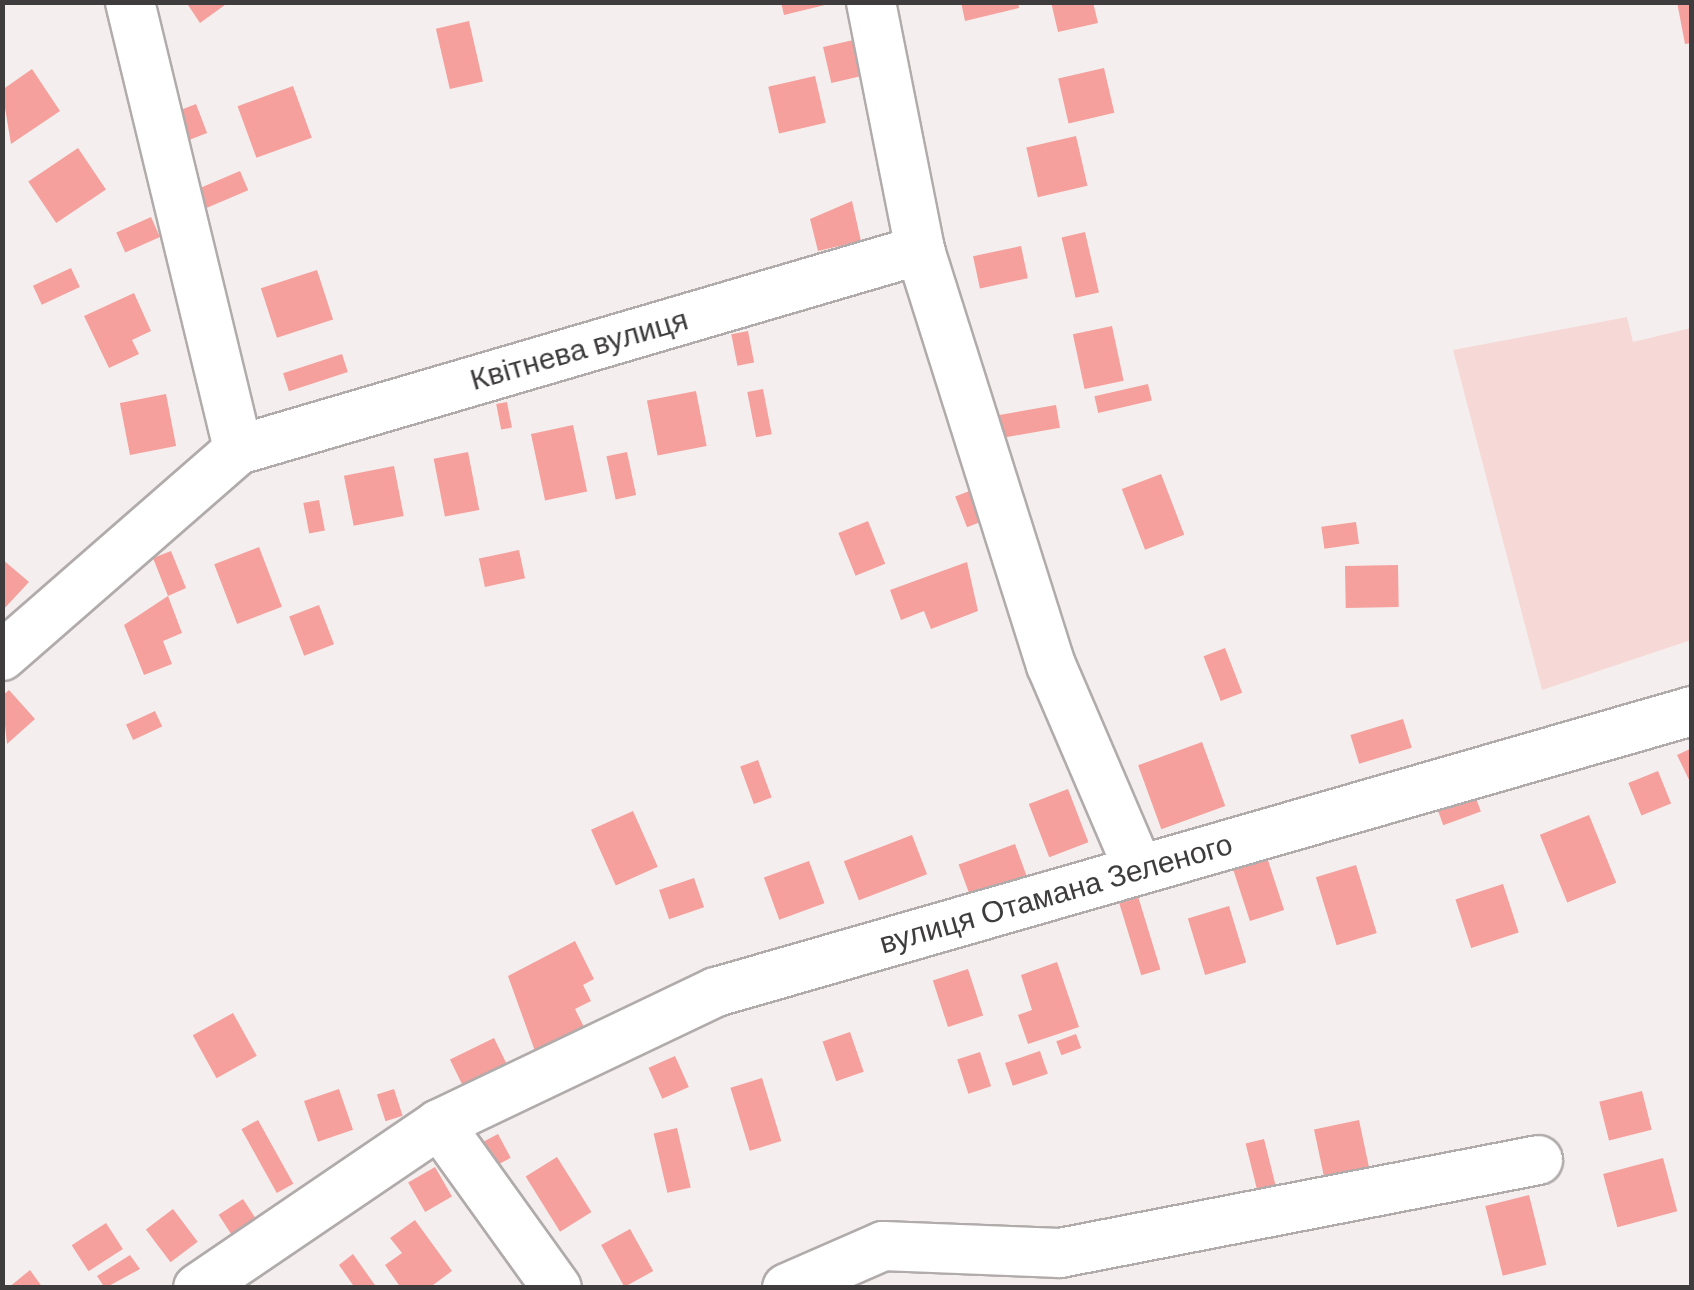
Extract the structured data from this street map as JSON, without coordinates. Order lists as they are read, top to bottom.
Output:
{
  "streets": {
    "street": ["Квітнева вулиця", "вулиця Отамана Зеленого"]
  }
}
